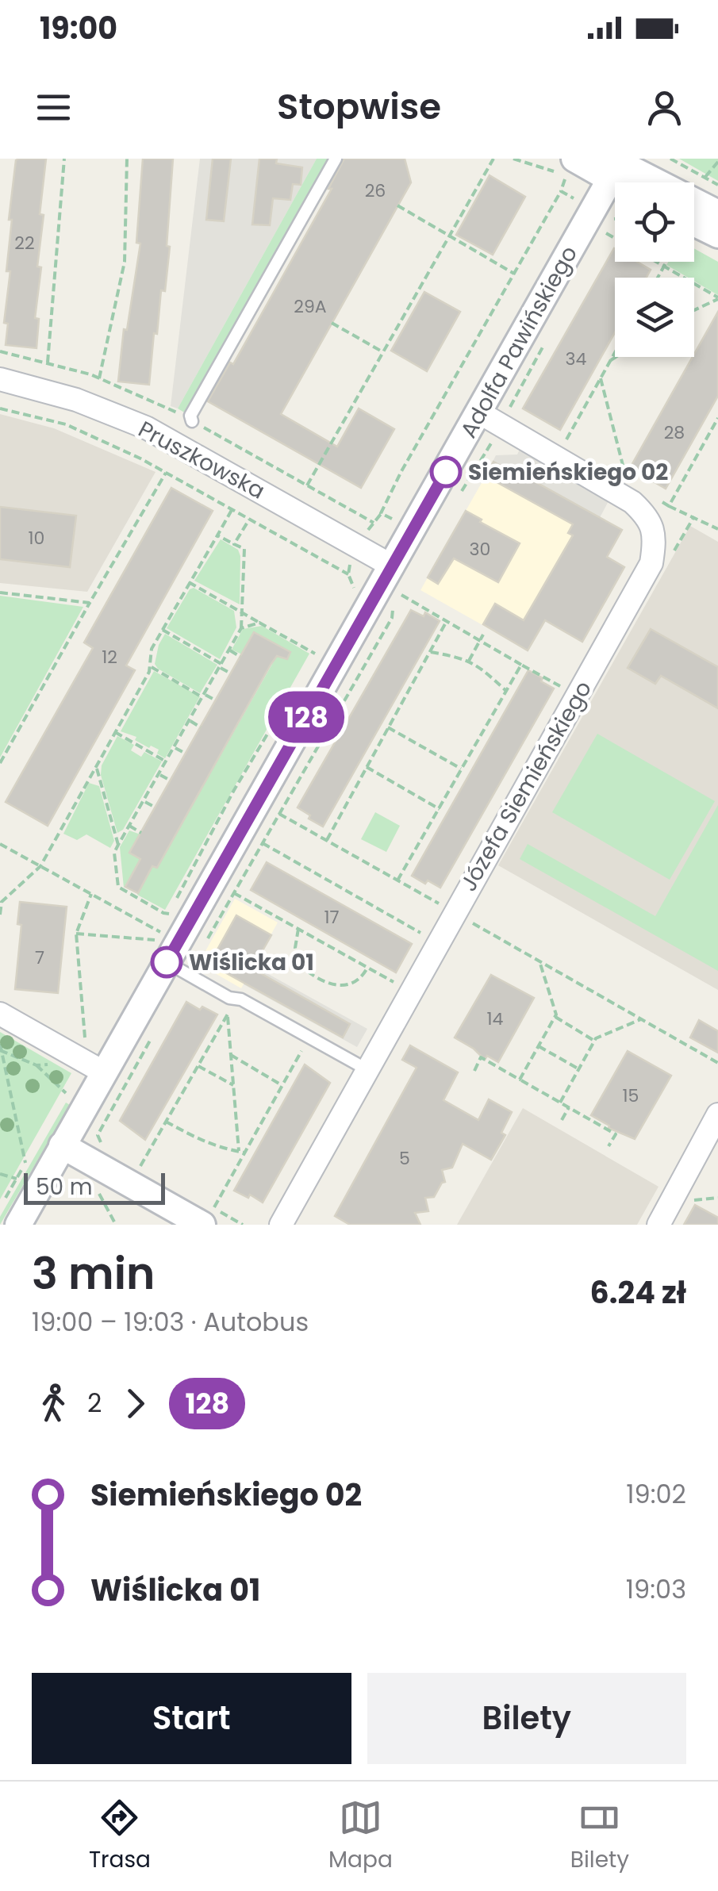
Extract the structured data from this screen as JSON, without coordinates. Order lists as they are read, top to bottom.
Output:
{
  "streets": {
    "street": ["Adolfa Pawińskiego", "Pruszkowska", "Józefa Siemieńskiego"]
  },
  "crossings": [
    ["Adolfa Pawińskiego", "Pruszkowska"],
    ["Adolfa Pawińskiego", "Józefa Siemieńskiego"]
  ],
  "places": ["Siemieńskiego 02", "Wiślicka 01"],
  "lines": ["bus line 128"],
  "house_numbers": [
    "26",
    "22",
    "29A",
    "34",
    "28",
    "10",
    "30",
    "12",
    "17",
    "7",
    "14",
    "15",
    "5"
  ],
  "scale_bar": "50 m",
  "page": {
    "status": "19:00",
    "header": "Stopwise",
    "on_map": "128",
    "scale": "50 m",
    "heading": ["3 min", "19:00 – 19:03 · Autobus", "6.24 zł"],
    "legs": ["2", "128"],
    "list": [
      {
        "name": "Siemieńskiego 02",
        "value": "19:02"
      },
      {
        "name": "Wiślicka 01",
        "value": "19:03"
      }
    ],
    "buttons": ["Start", "Bilety"],
    "tabs": ["Trasa", "Mapa", "Bilety"]
  }
}
